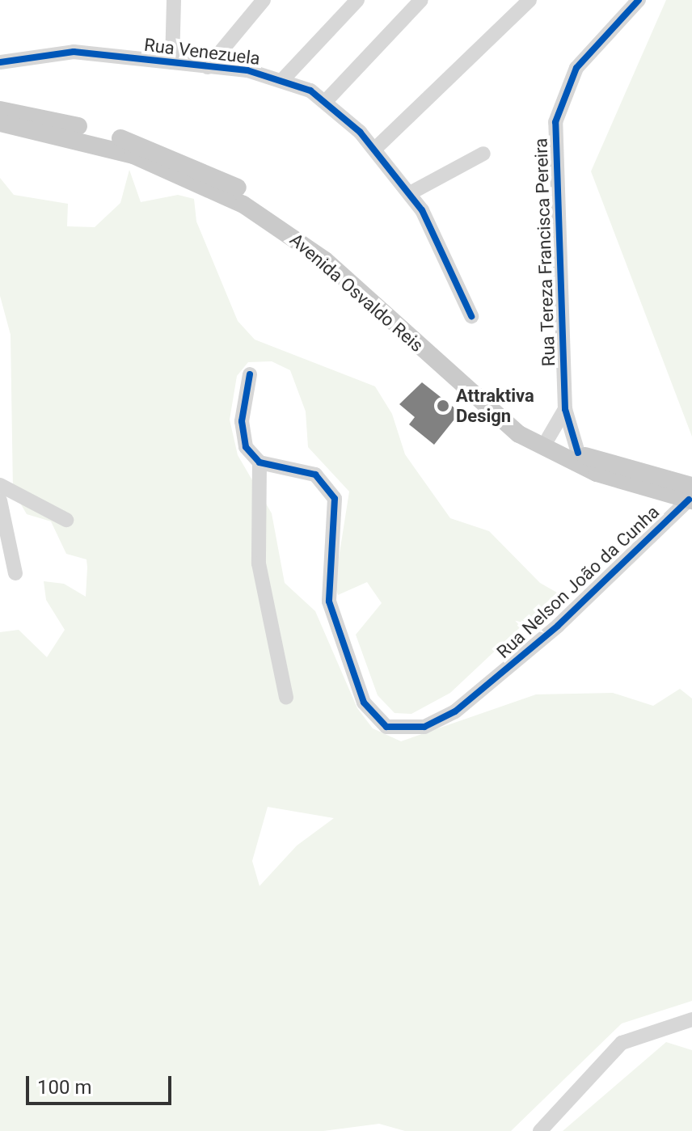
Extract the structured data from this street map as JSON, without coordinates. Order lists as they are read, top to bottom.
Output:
{
  "streets": {
    "main road": ["Avenida Osvaldo Reis"],
    "street": ["Rua Venezuela", "Rua Tereza Francisca Pereira", "Rua Nelson João da Cunha"]
  },
  "crossings": [
    ["Rua Tereza Francisca Pereira", "Avenida Osvaldo Reis"],
    ["Avenida Osvaldo Reis", "Rua Nelson João da Cunha"]
  ],
  "places": ["Attraktiva Design"],
  "scale_bar": "100 m"
}
